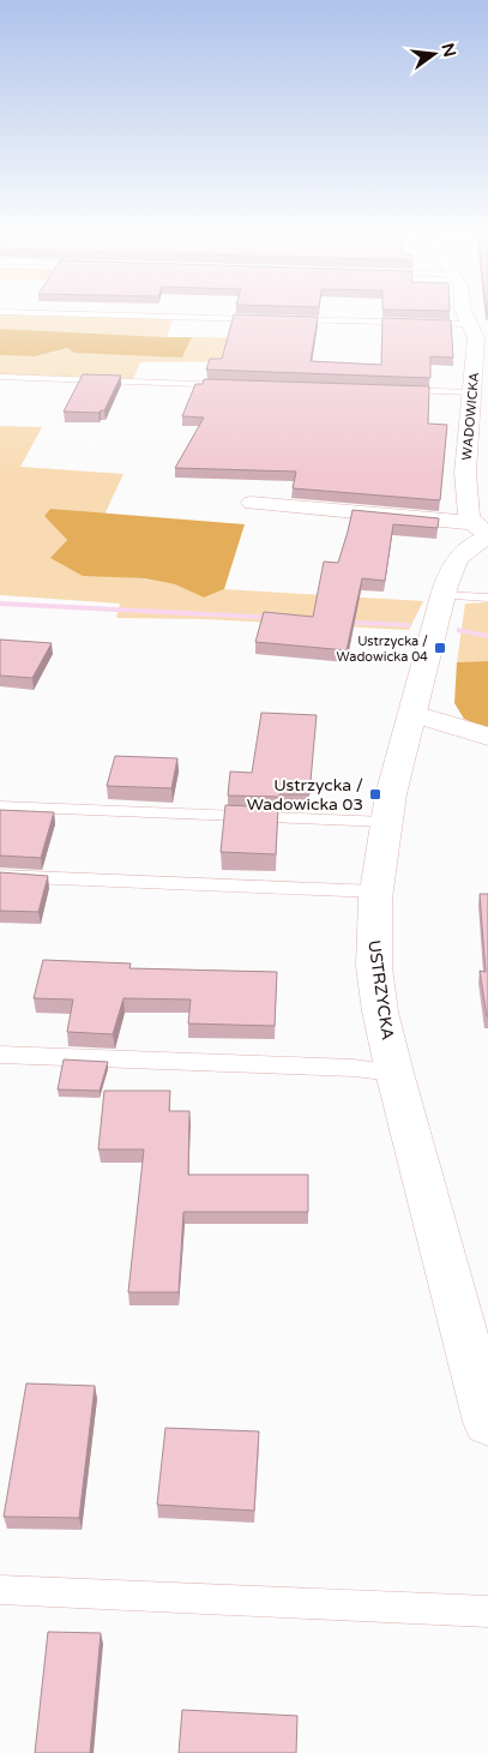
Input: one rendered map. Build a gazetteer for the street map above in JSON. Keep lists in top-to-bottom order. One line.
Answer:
{"streets":{"street":["WADOWICKA","USTRZYCKA"]},"crossings":[["WADOWICKA","USTRZYCKA"]],"places":{"transit":["Ustrzycka / Wadowicka 04","Ustrzycka / Wadowicka 03"]},"north":"right"}
